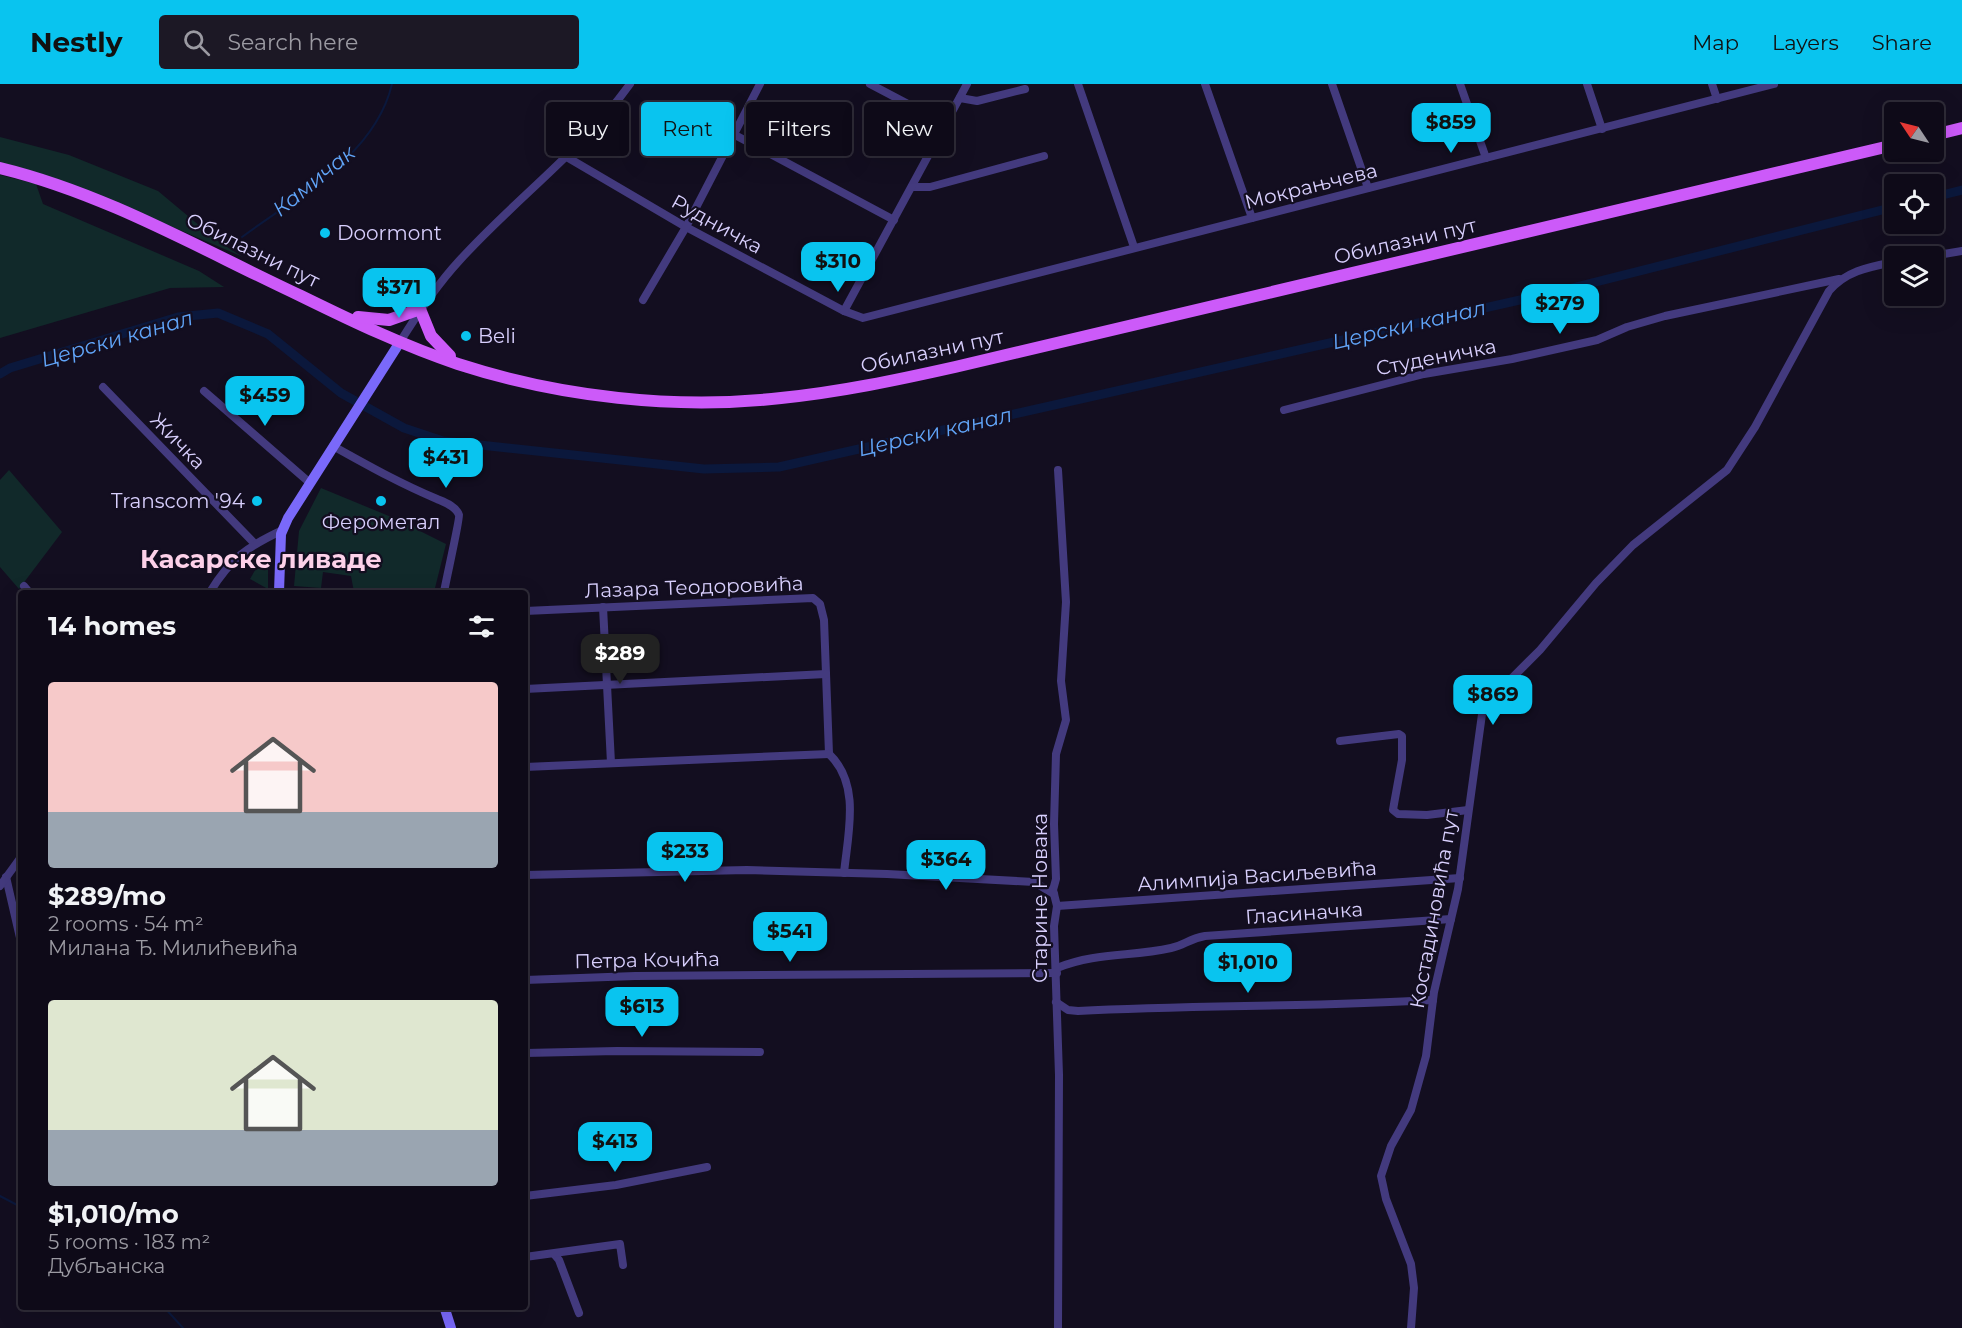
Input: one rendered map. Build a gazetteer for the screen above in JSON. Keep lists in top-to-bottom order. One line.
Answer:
{"streets":{"main road":["Обилазни пут"],"street":["Мокрањчева","Рудничка","Студеничка","Жичка","Лазара Теодоровића","Алимпија Васиљевића","Старине Новака","Костадиновића пут","Гласиначка","Петра Кочића"]},"crossings":[["Мокрањчева","Рудничка"],["Студеничка","Костадиновића пут"],["Алимпија Васиљевића","Старине Новака"],["Алимпија Васиљевића","Костадиновића пут"],["Старине Новака","Гласиначка"],["Старине Новака","Петра Кочића"],["Костадиновића пут","Гласиначка"],["Гласиначка","Петра Кочића"]],"districts":["Касарске ливаде"],"water":["Камичак","Церски канал"],"places":["Doormont","Beli","Transcom '94","Ферометал"],"north":"top left","page":{"header":"Nestly","search":"Search here","nav":["Map","Layers","Share"],"chip":["Buy","Rent","Filters","New"],"price":["$859","$310","$371","$279","$459","$431","$289","$869","$233","$364","$541","$1,010","$613","$413"],"heading":"14 homes","list":[{"name":"$289/mo","note":"2 rooms · 54 m² · Милана Ђ. Милићевића"},{"name":"$1,010/mo","note":"5 rooms · 183 m² · Дубљанска"}]}}
